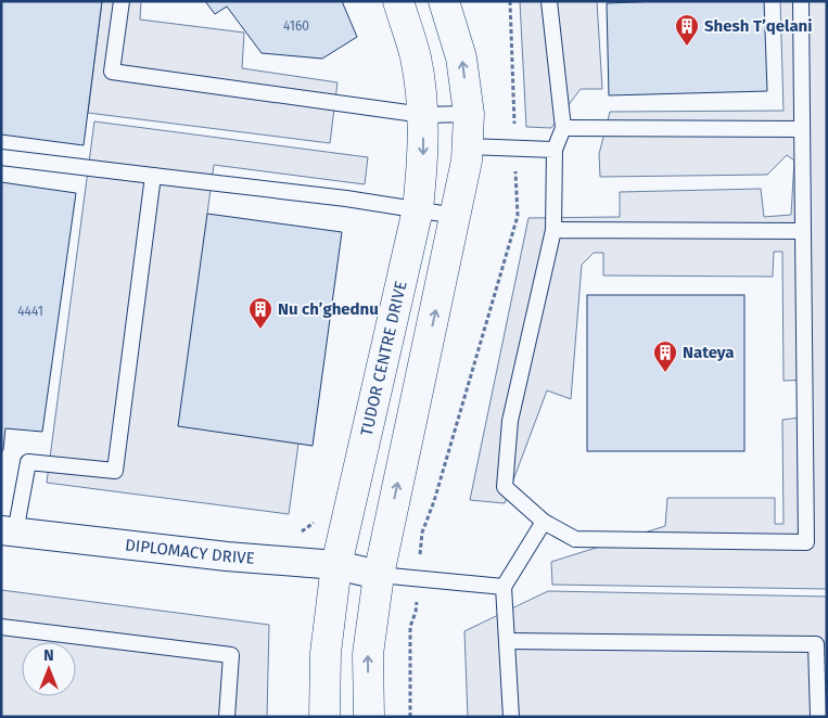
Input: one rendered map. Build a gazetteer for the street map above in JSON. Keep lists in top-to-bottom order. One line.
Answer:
{"streets":{"street":["TUDOR CENTRE DRIVE","DIPLOMACY DRIVE"]},"crossings":[["TUDOR CENTRE DRIVE","DIPLOMACY DRIVE"]],"places":{"building":["Shesh T’qelani","Nu ch’ghednu","Nateya"]},"house_numbers":["4160","4441"],"north":"top"}
